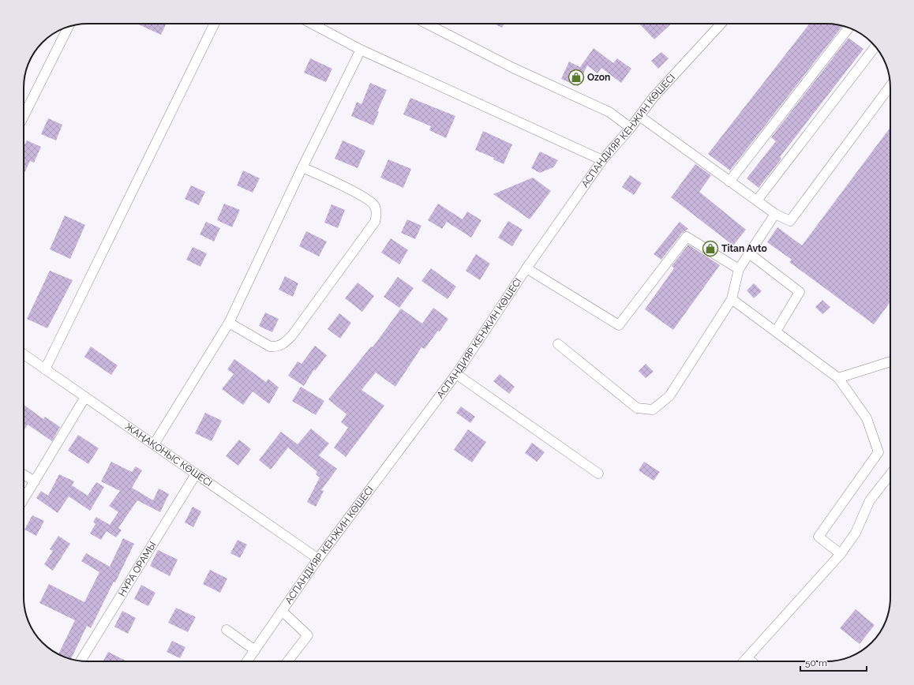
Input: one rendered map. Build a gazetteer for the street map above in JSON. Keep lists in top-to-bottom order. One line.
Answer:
{"streets":{"street":["АСПАНДИЯР КЕНЖИН КӨШЕСІ","ЖАҢАҚОНЫС КӨШЕСІ","НҰРА ОРАМЫ"]},"crossings":[["АСПАНДИЯР КЕНЖИН КӨШЕСІ","ЖАҢАҚОНЫС КӨШЕСІ"],["ЖАҢАҚОНЫС КӨШЕСІ","НҰРА ОРАМЫ"]],"places":{"shop":["Ozon","Titan Avto"]},"scale_bar":"50 m"}
